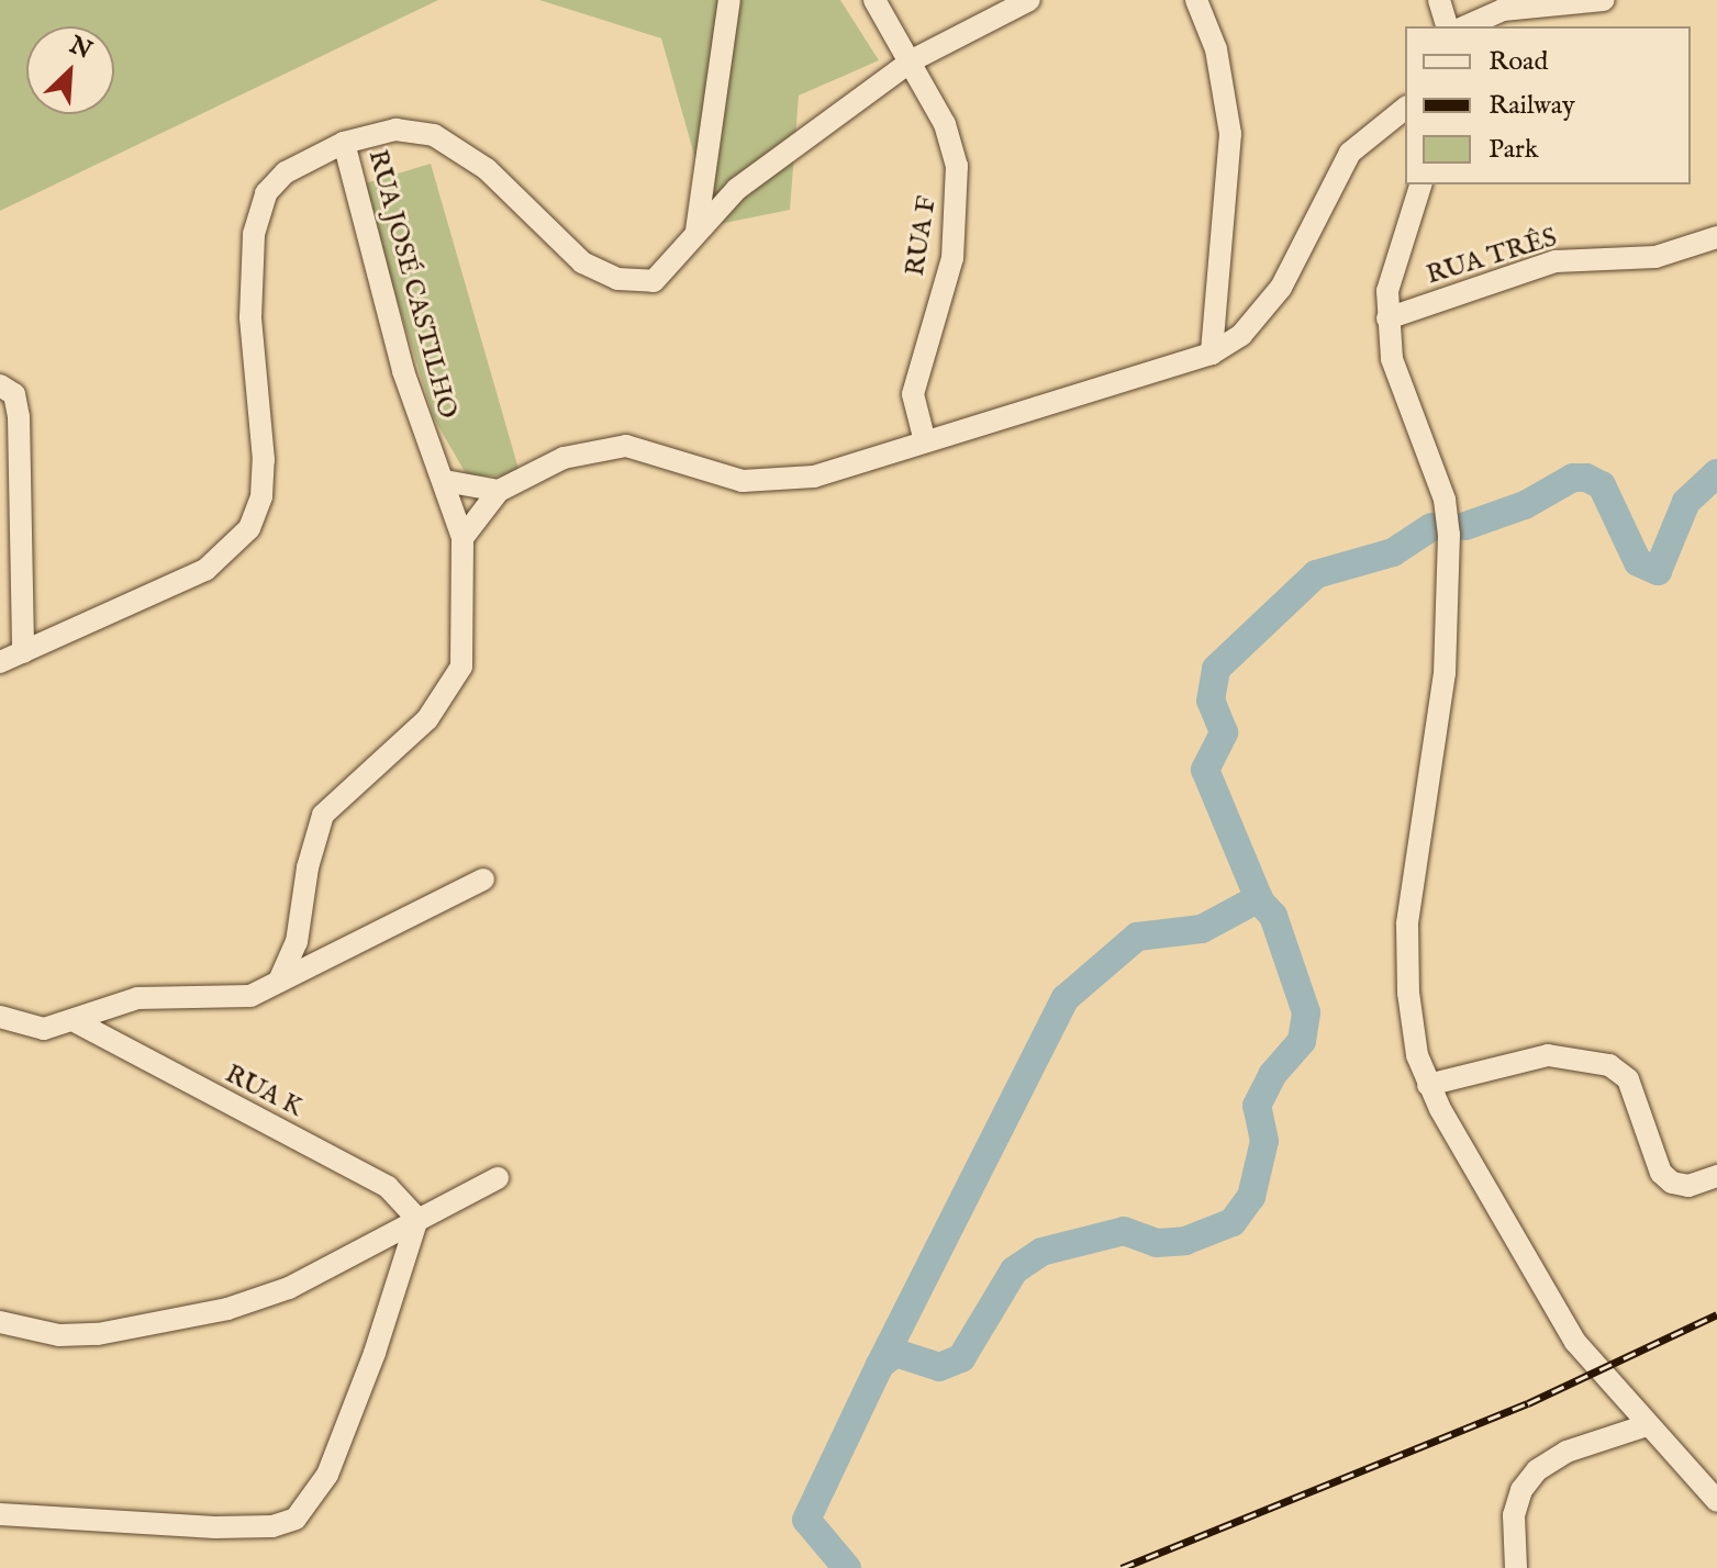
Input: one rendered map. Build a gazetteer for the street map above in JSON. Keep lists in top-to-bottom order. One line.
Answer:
{"streets":{"street":["RUA F","RUA TRÊS","RUA JOSÉ CASTILHO","RUA K"]},"legend":["Road","Railway","Park"],"north":"top right"}
